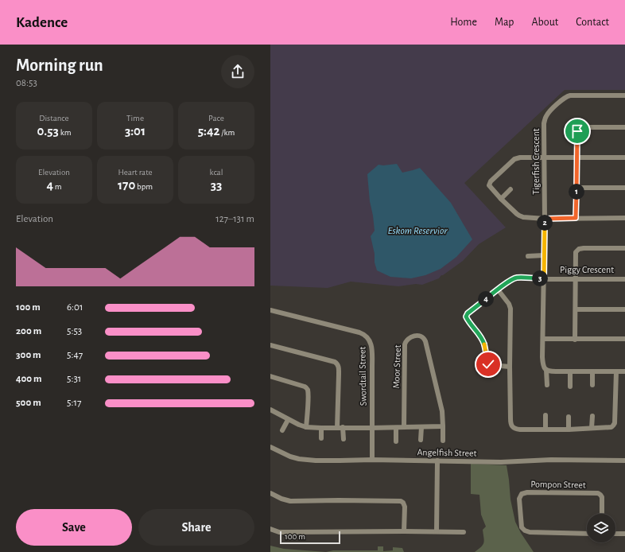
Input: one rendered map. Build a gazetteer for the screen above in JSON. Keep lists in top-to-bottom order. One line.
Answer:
{"streets":{"street":["Tigerfish Crescent","Piggy Crescent","Moor Street","Swordtail Street","Angelfish Street","Pompon Street"]},"crossings":[["Tigerfish Crescent","Piggy Crescent"],["Swordtail Street","Angelfish Street"]],"water":["Eskom Reservior"],"scale_bar":"100 m","page":{"header":"Kadence","nav":["Home","Map","About","Contact"],"heading":["Morning run","08:53"],"stats":[["Distance","0.53 km"],["Time","3:01"],["Pace","5:42 /km"],["Elevation","4 m"],["Heart rate","170 bpm"],["kcal","33"]],"pins":["1","2","3","4"],"chart":["Elevation","127–131 m"],"list":[{"name":"100 m","note":"6:01"},{"name":"200 m","note":"5:53"},{"name":"300 m","note":"5:47"},{"name":"400 m","note":"5:31"},{"name":"500 m","note":"5:17"}],"buttons":["Save","Share"],"scale":"100 m"}}
